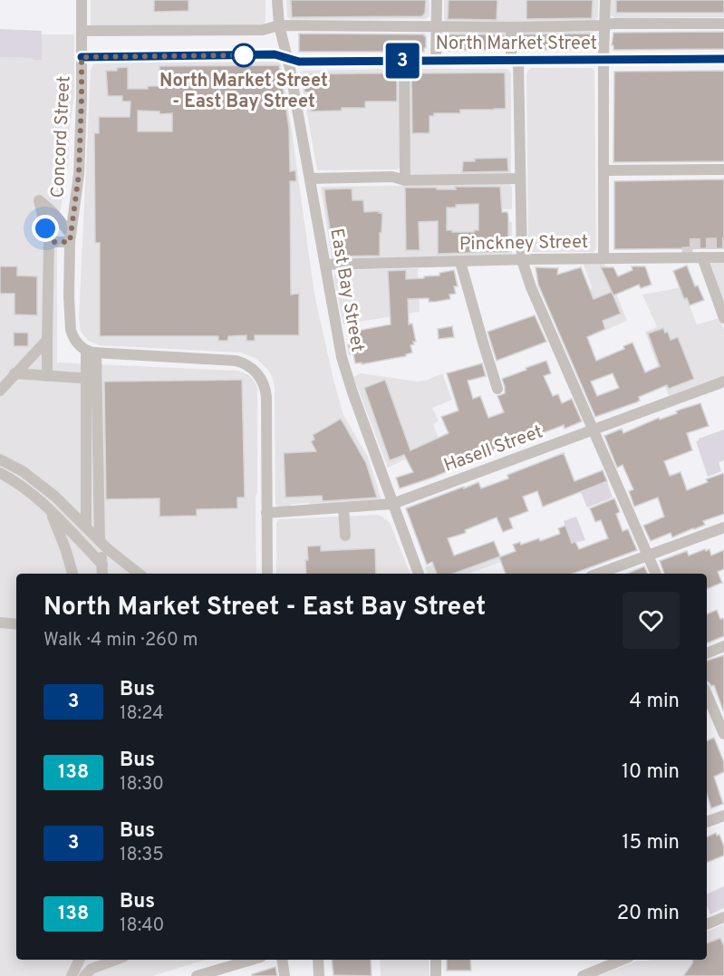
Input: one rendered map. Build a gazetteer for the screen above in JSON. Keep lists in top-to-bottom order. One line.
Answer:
{"streets":{"street":["North Market Street","Concord Street","Pinckney Street","East Bay Street","Hasell Street"]},"crossings":[["North Market Street","Concord Street"],["North Market Street","East Bay Street"],["Pinckney Street","East Bay Street"],["East Bay Street","Hasell Street"]],"places":["North Market Street - East Bay Street"],"lines":["bus line 3"],"page":{"on_map":"3","heading":["North Market Street - East Bay Street","Walk · 4 min · 260 m"],"list":[{"mark":"3","name":"Bus","note":"18:24","value":"4 min"},{"mark":"138","name":"Bus","note":"18:30","value":"10 min"},{"mark":"3","name":"Bus","note":"18:35","value":"15 min"},{"mark":"138","name":"Bus","note":"18:40","value":"20 min"}]}}
